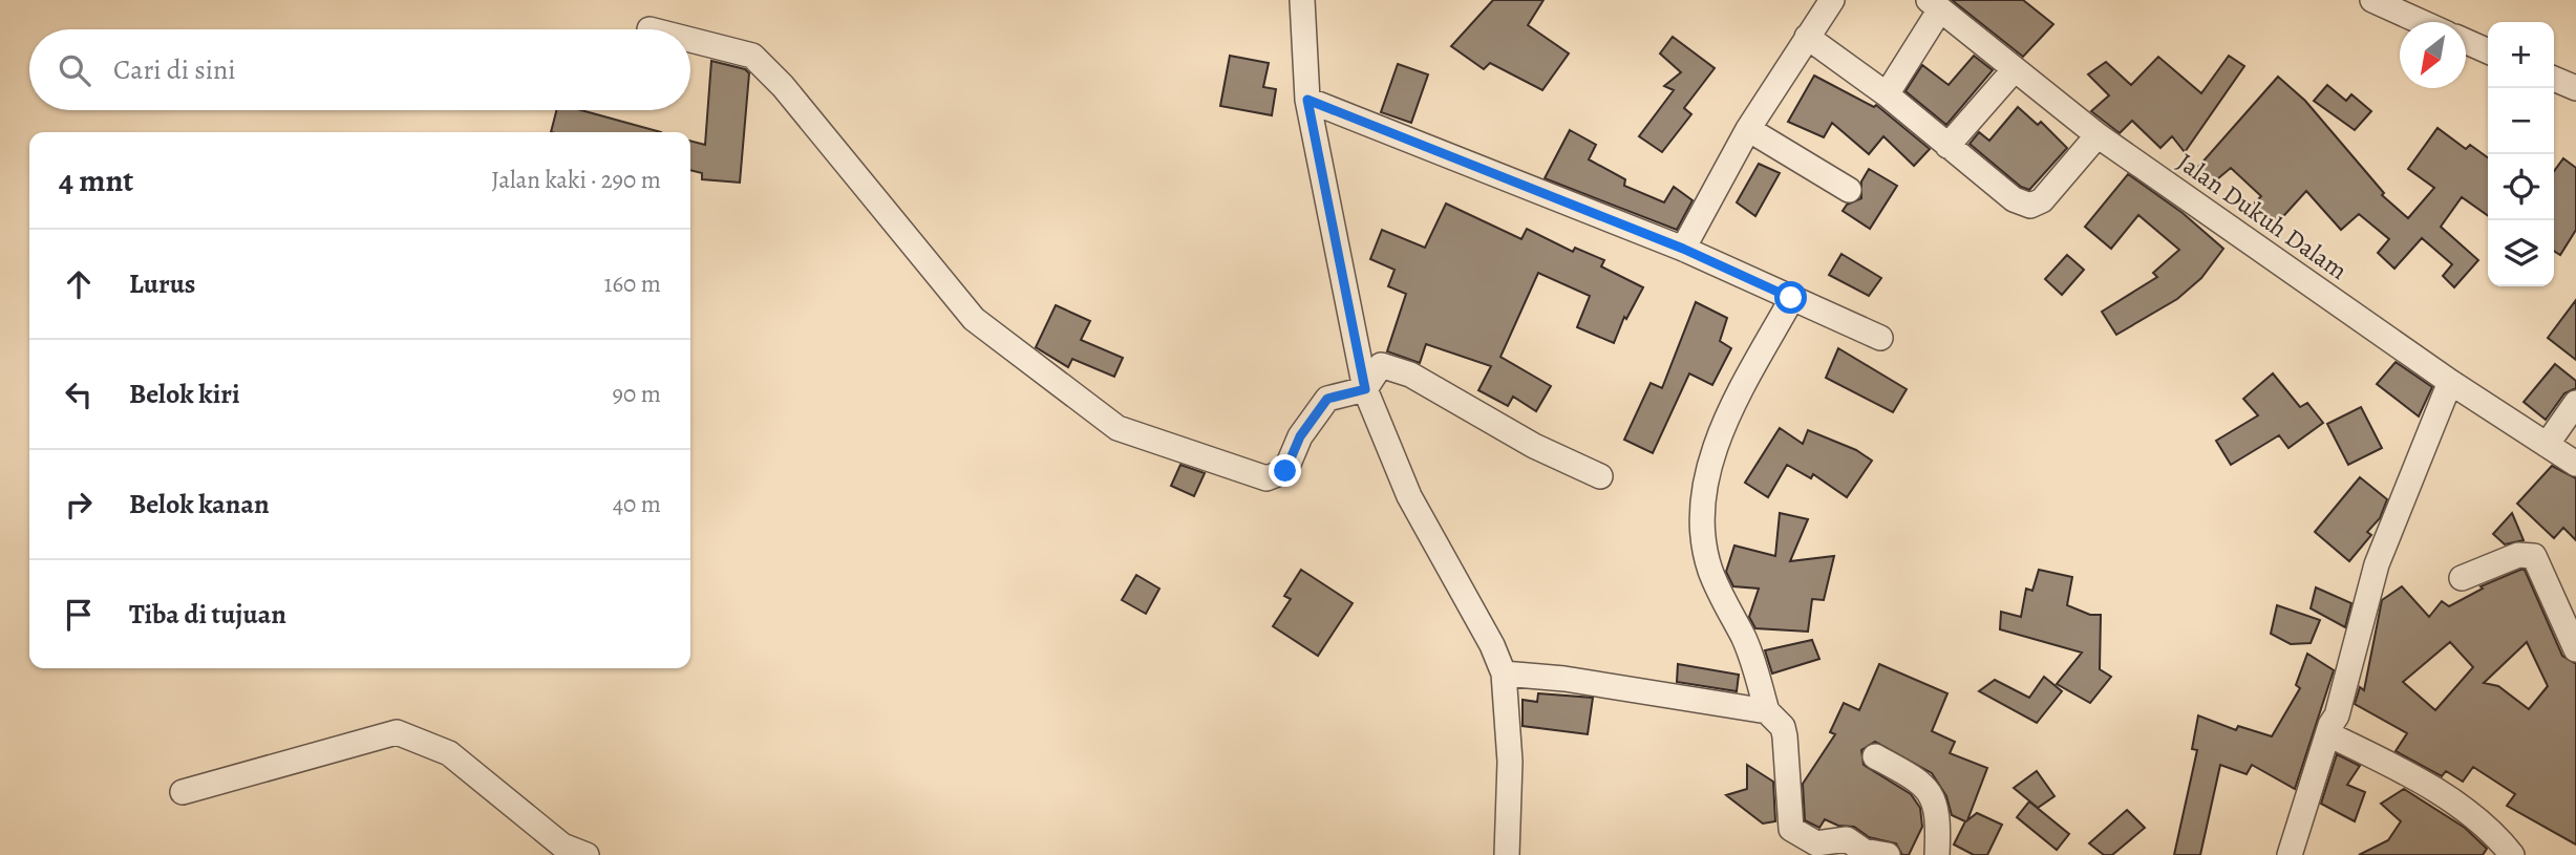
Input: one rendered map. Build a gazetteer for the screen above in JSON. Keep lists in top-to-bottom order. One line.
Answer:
{"streets":{"street":["Jalan Dukuh Dalam"]},"north":"bottom left","page":{"map_buttons":["+","−"],"search":"Cari di sini","heading":["4 mnt","Jalan kaki · 290 m"],"list":[["Lurus","160 m"],["Belok kiri","90 m"],["Belok kanan","40 m"],"Tiba di tujuan"]}}
